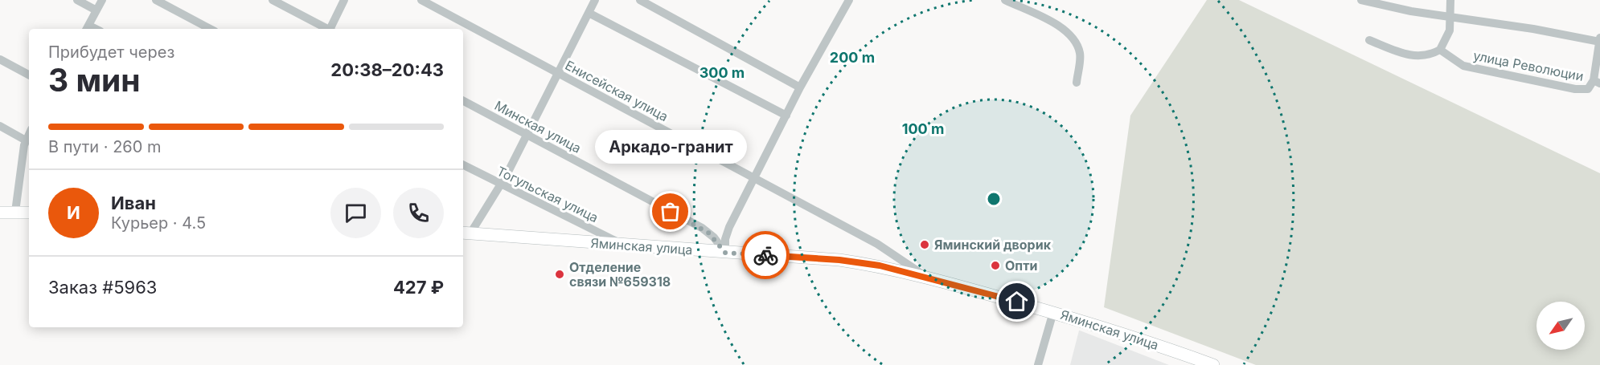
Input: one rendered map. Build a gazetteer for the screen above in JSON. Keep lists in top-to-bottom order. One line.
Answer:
{"streets":{"main road":["Яминская улица"],"street":["улица Революции","Енисейская улица","Минская улица","Тогульская улица"]},"crossings":[["Енисейская улица","Яминская улица"],["Минская улица","Яминская улица"],["Тогульская улица","Яминская улица"]],"places":["Аркадо-гранит","Яминский дворик","Опти","Отделение связи №659318"],"north":"bottom left","page":{"heading":["3 мин","Прибудет через","20:38–20:43"],"panel":["Иван","Курьер · 4.5","Заказ #5963","427 ₽"],"bar":"В пути · 260 m","bubble":"Аркадо-гранит","round":"И"},"rings":["200 m","300 m","100 m"]}
